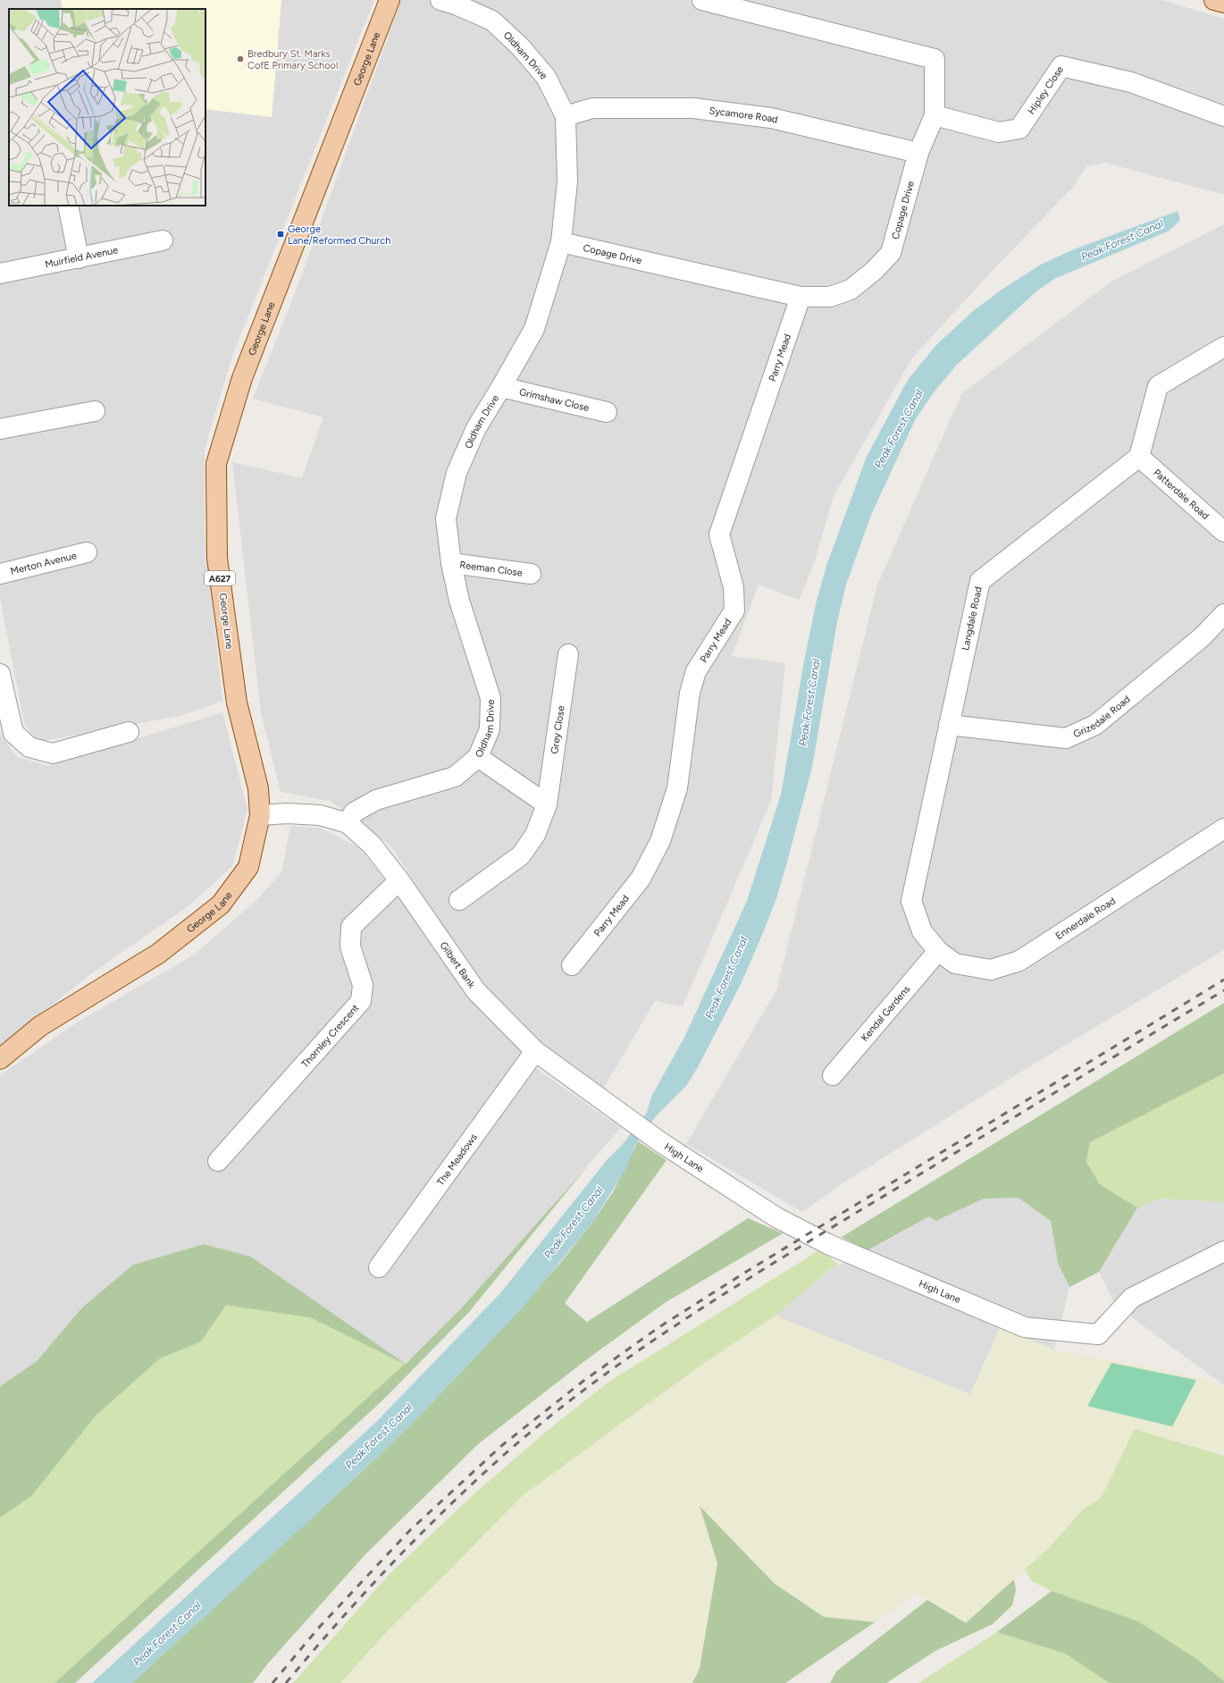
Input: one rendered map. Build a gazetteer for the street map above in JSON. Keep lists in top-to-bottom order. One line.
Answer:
{"streets":{"main road":["George Lane","A627"],"street":["Oldham Drive","Hipley Close","Sycamore Road","Copage Drive","Muirfield Avenue","Parry Mead","Grimshaw Close","Patterdale Road","Merton Avenue","Reeman Close","Langdale Road","Grizedale Road","Grey Close","Ennerdale Road","Gilbert Bank","Kendal Gardens","Thornley Crescent","High Lane","The Meadows"]},"crossings":[["Oldham Drive","Sycamore Road"],["Oldham Drive","Copage Drive"],["Oldham Drive","Grimshaw Close"],["Oldham Drive","Reeman Close"],["Oldham Drive","Gilbert Bank"],["George Lane","Gilbert Bank"],["Hipley Close","Copage Drive"],["Sycamore Road","Copage Drive"],["Copage Drive","Parry Mead"],["Patterdale Road","Langdale Road"],["Langdale Road","Grizedale Road"],["Langdale Road","Ennerdale Road"],["Langdale Road","Kendal Gardens"],["Ennerdale Road","Kendal Gardens"],["Gilbert Bank","Thornley Crescent"],["Gilbert Bank","High Lane"],["Gilbert Bank","The Meadows"]],"water":["Peak Forest Canal"],"places":{"other":["Bredbury St. Marks CofE Primary School"],"transit":["George Lane/Reformed Church"]}}
